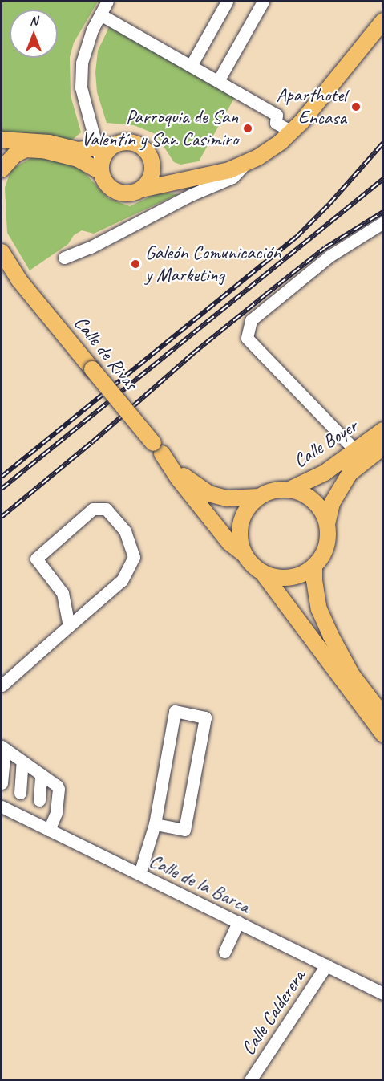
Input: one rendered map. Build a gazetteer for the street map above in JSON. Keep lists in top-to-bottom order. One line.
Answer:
{"streets":{"main road":["Calle de Rivas","Calle Boyer"],"street":["Calle de la Barca","Calle Calderera"]},"crossings":[["Calle de Rivas","Calle Boyer"],["Calle de la Barca","Calle Calderera"]],"places":["Aparthotel Encasa","Parroquia de San Valentín y San Casimiro","Galeón Comunicación y Marketing"],"north":"top"}
